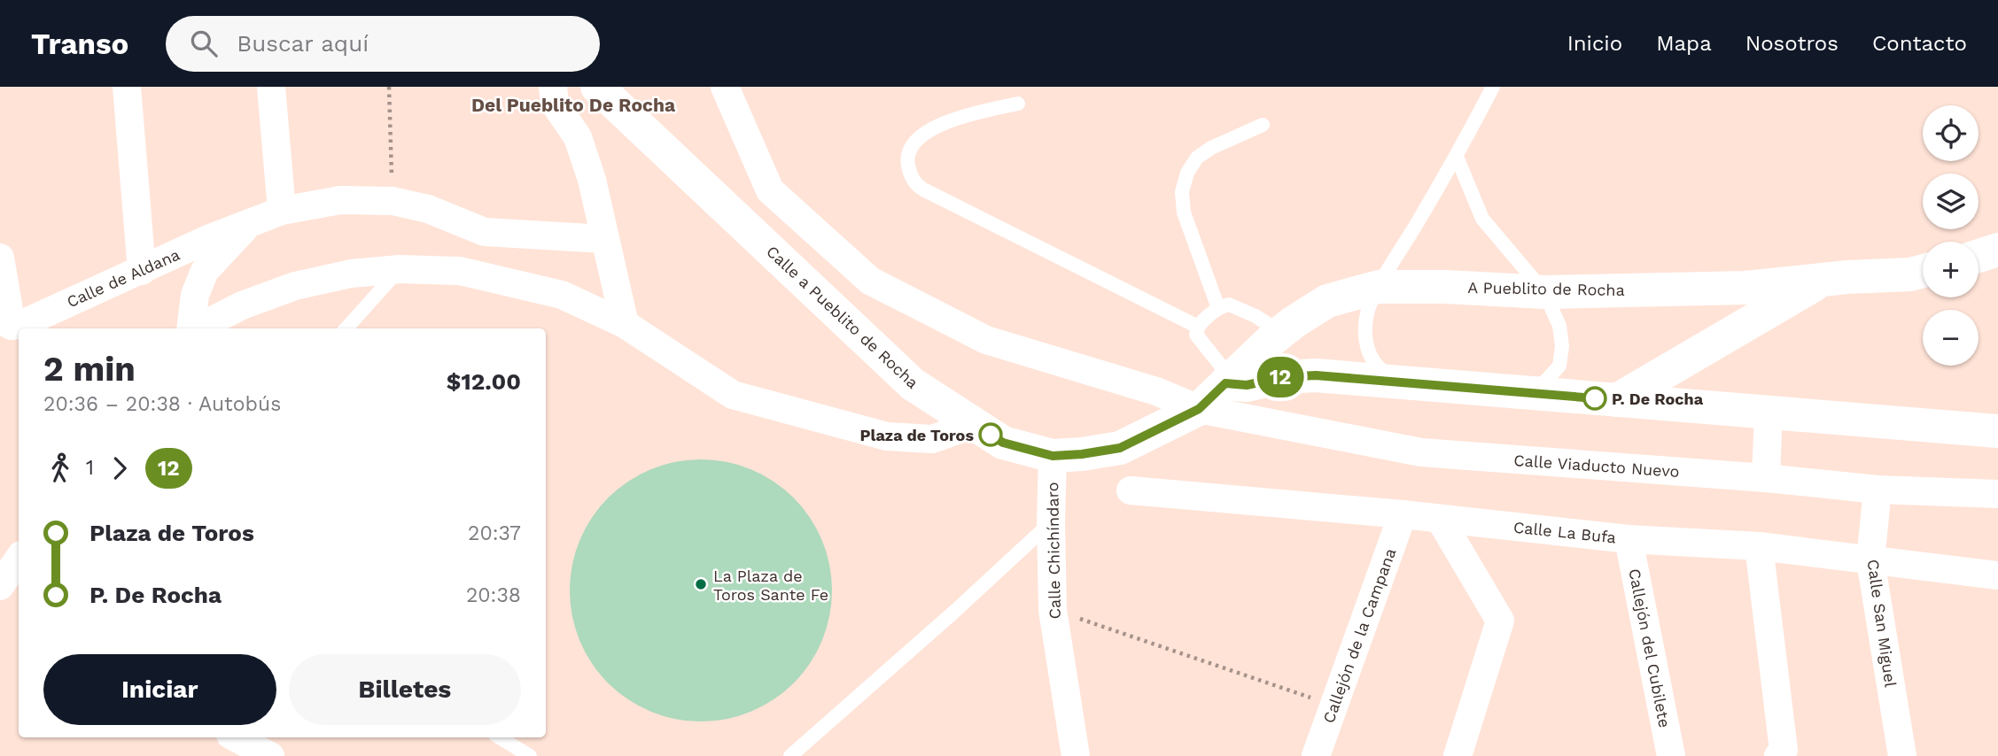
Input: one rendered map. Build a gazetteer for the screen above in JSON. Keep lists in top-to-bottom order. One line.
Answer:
{"streets":{"street":["Calle de Aldana","A Pueblito de Rocha","Calle a Pueblito de Rocha","Calle Viaducto Nuevo","Calle La Bufa","Calle Chichíndaro","Calle San Miguel","Callejón de la Campana","Callejón del Cubilete"]},"crossings":[["Calle de Aldana","Calle a Pueblito de Rocha"],["A Pueblito de Rocha","Calle a Pueblito de Rocha"],["A Pueblito de Rocha","Calle Viaducto Nuevo"],["Calle a Pueblito de Rocha","Calle Viaducto Nuevo"],["Calle a Pueblito de Rocha","Calle Chichíndaro"],["Calle Viaducto Nuevo","Calle San Miguel"],["Calle La Bufa","Calle San Miguel"],["Calle La Bufa","Callejón de la Campana"],["Calle La Bufa","Callejón del Cubilete"]],"districts":["Del Pueblito De Rocha"],"places":["P. De Rocha","Plaza de Toros","La Plaza de Toros Sante Fe"],"lines":["bus line 12"],"page":{"header":"Transo","search":"Buscar aquí","nav":["Inicio","Mapa","Nosotros","Contacto"],"on_map":"12","map_buttons":["+","−"],"heading":["2 min","20:36 – 20:38 · Autobús","$12.00"],"legs":["1","12"],"list":[{"name":"Plaza de Toros","value":"20:37"},{"name":"P. De Rocha","value":"20:38"}],"buttons":["Iniciar","Billetes"]}}
